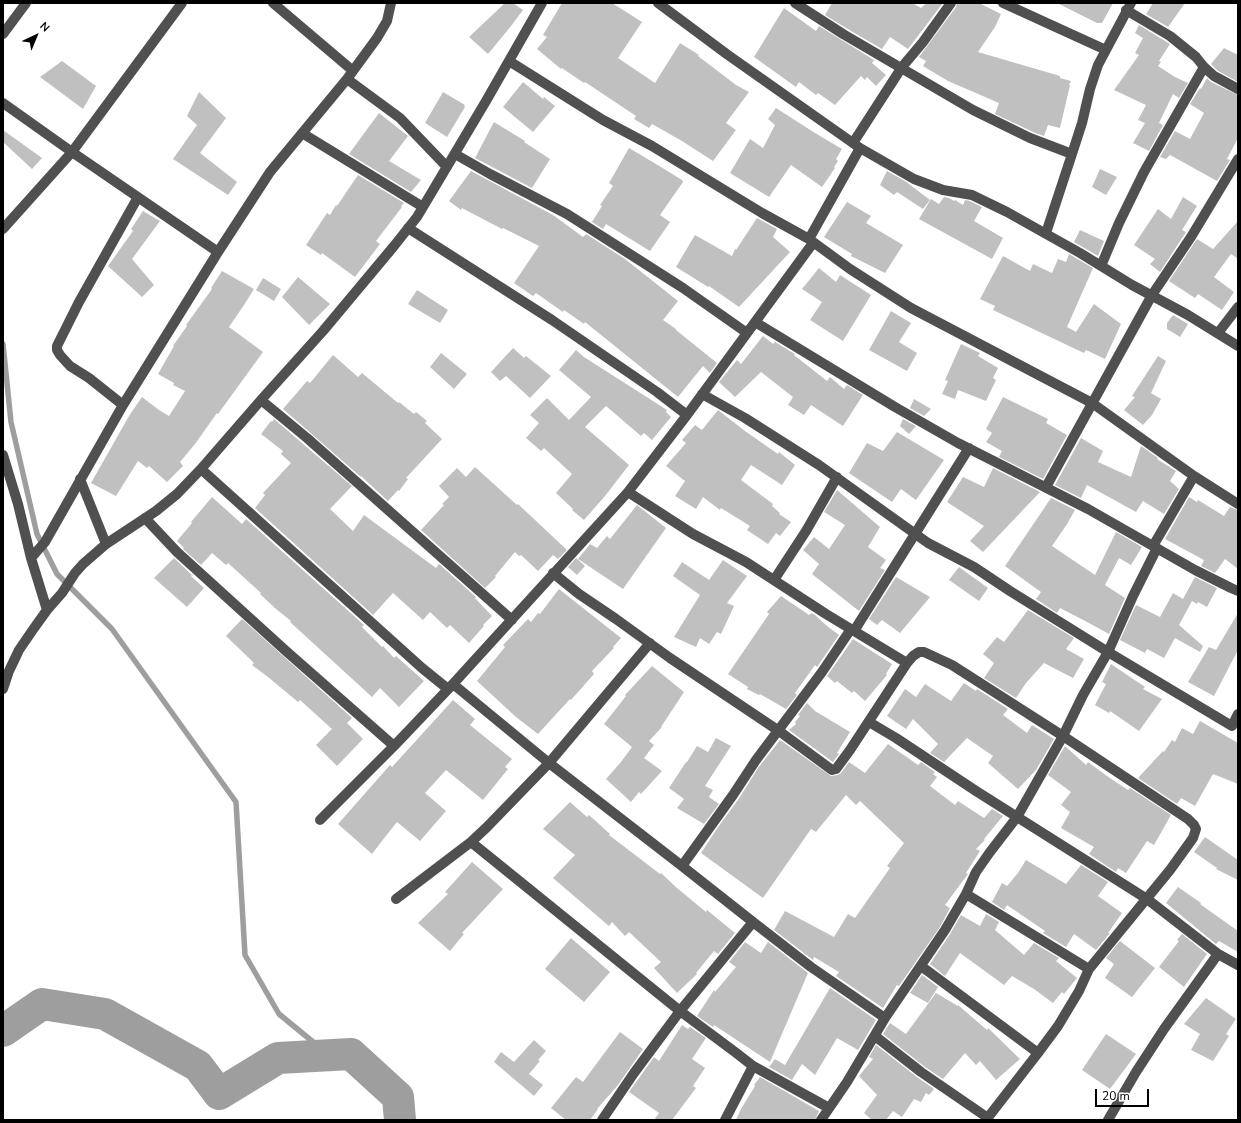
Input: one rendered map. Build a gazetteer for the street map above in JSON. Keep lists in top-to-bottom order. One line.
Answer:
{"scale_bar":"20 m","north":"top right"}
